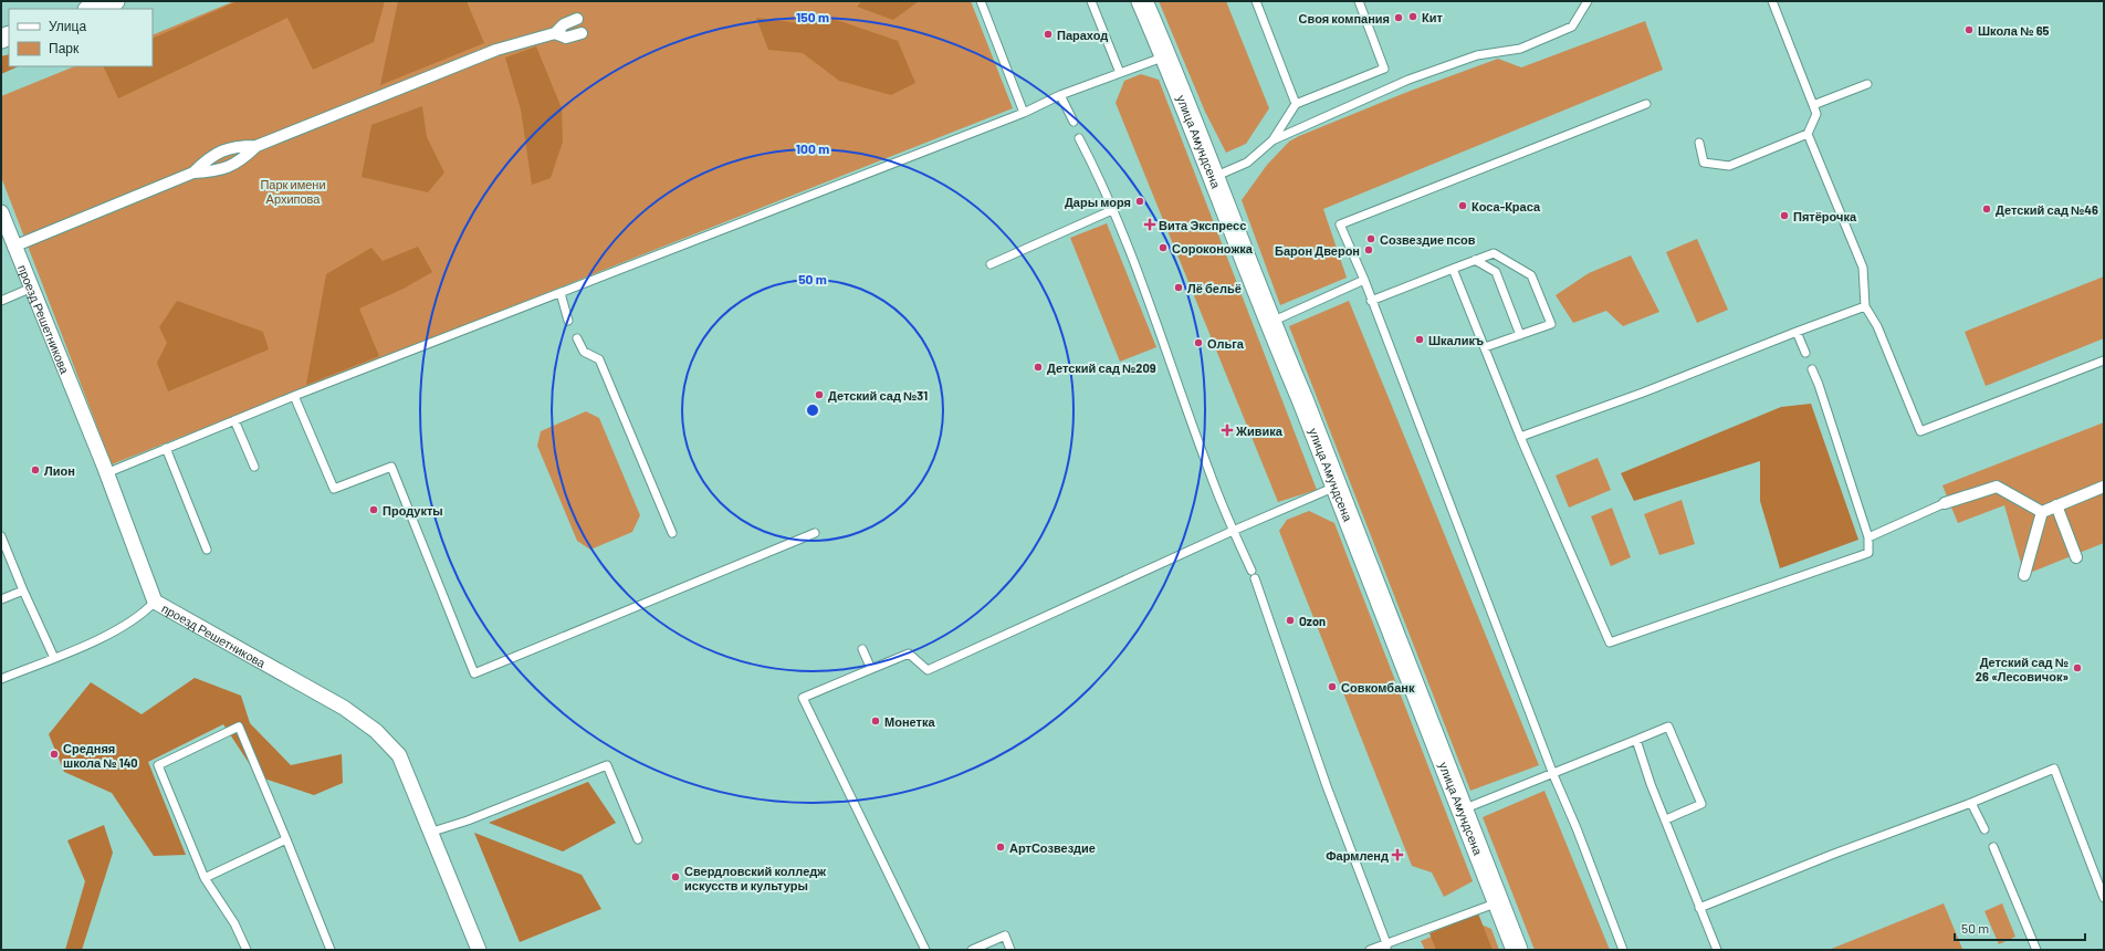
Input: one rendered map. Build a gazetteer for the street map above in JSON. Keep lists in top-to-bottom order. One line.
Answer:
{"streets":{"main road":["улица Амундсена"],"street":["проезд Решетникова"]},"parks":["Парк имени Архипова"],"places":{"other":["Кит","Своя компания","Школа № 65","Параход","Дары моря","Коса-Краса","Детский сад №46","Пятёрочка","Созвездие псов","Сороконожка","Барон Дверон","Лё бельё","Шкаликъ","Ольга","Детский сад №209","Детский сад №31","Лион","Продукты","Ozon","Детский сад № 26 «Лесовичок»","Совкомбанк","Монетка","Средняя школа № 140","АртСозвездие","Свердловский колледж искусств и культуры"],"health":["Вита Экспресс","Живика","Фармленд"]},"legend":["Улица","Парк"],"scale_bar":"50 m","rings":["150 m","100 m","50 m"]}
